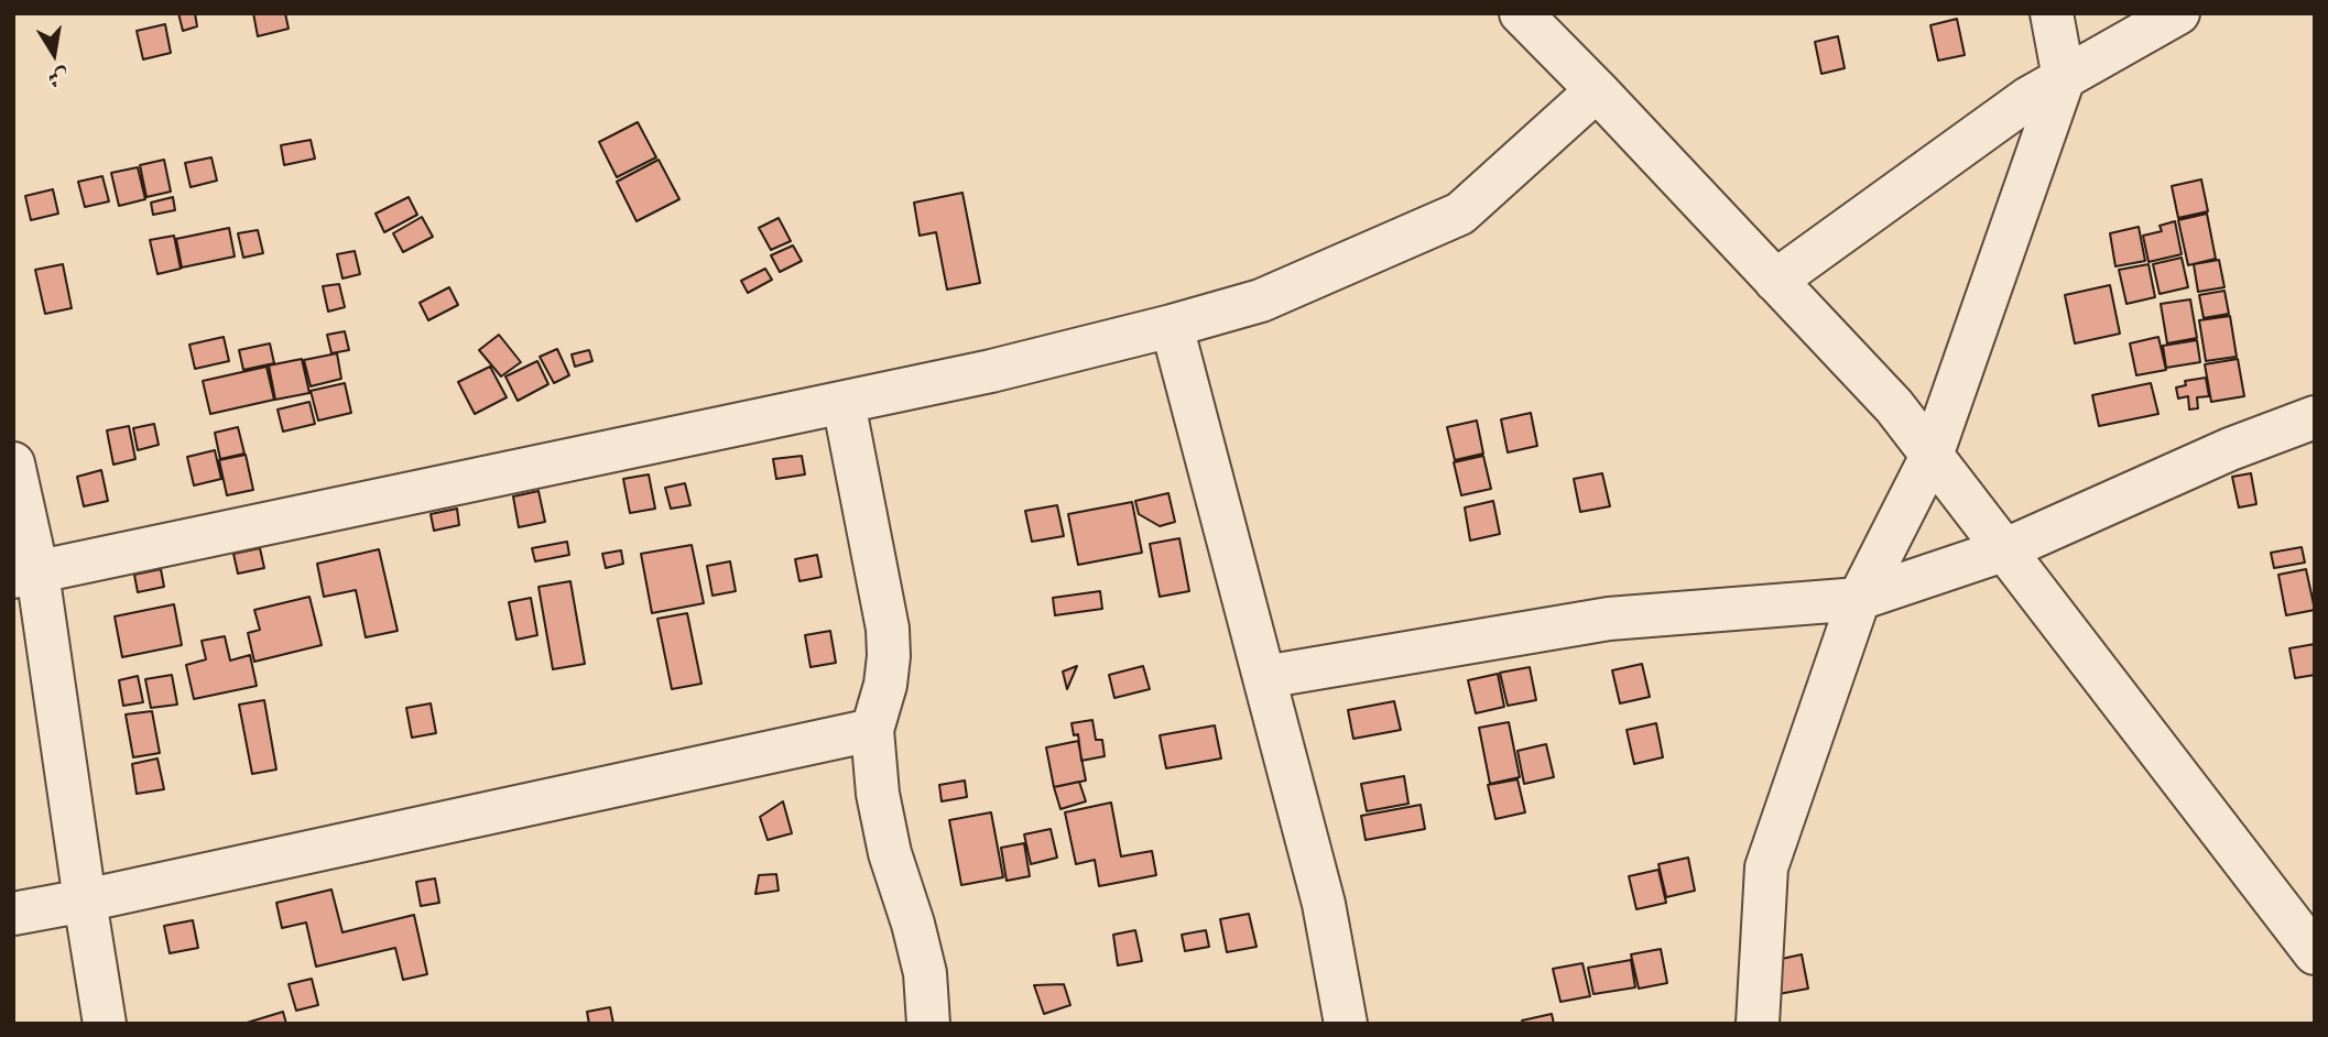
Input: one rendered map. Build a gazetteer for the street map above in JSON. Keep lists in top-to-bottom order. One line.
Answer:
{"north":"bottom"}
